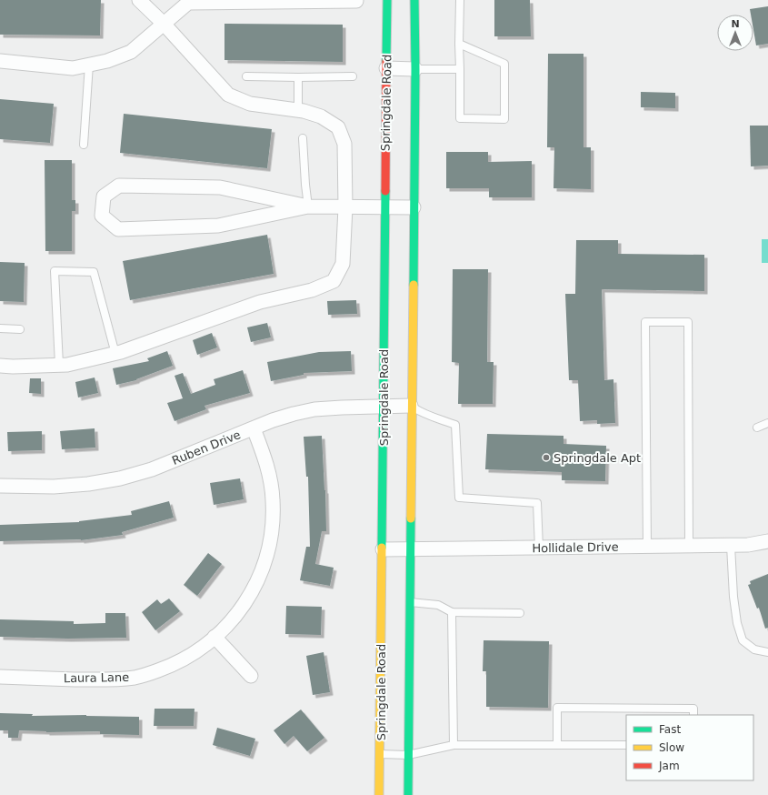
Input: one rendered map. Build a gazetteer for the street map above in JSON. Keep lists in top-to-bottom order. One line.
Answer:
{"streets":{"street":["Springdale Road","Ruben Drive","Hollidale Drive","Laura Lane"]},"crossings":[["Springdale Road","Ruben Drive"],["Springdale Road","Hollidale Drive"],["Ruben Drive","Laura Lane"]],"places":["Springdale Apt"],"legend":["Fast","Slow","Jam"],"north":"top"}
